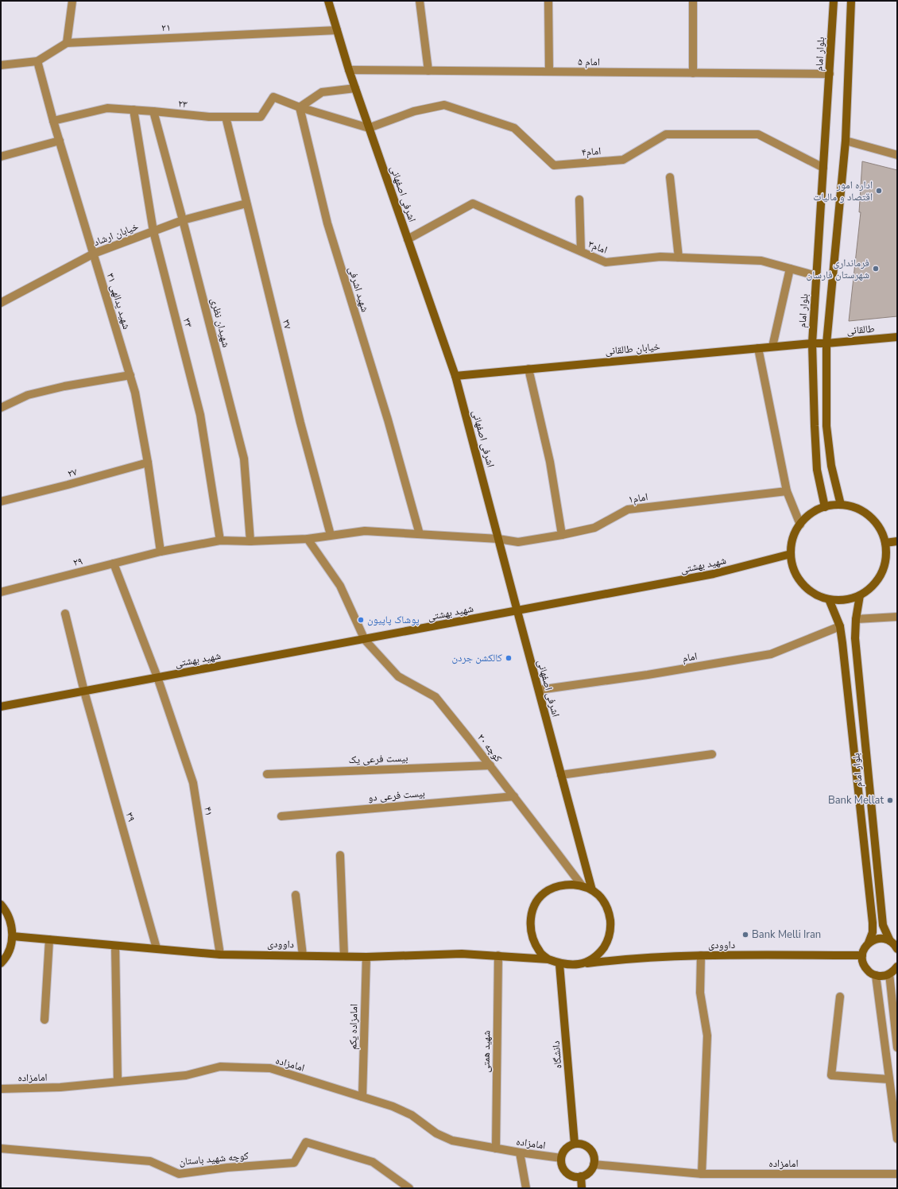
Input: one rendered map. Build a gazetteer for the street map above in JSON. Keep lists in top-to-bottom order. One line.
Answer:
{"streets":{"main road":["بلوار امام","اشرفی اصفهانی","طالقانی","خیابان طالقانی","شهید بهشتی","داوودی","دانشگاه"],"street":["۲۱","امام ۵","۲۳","امام۴","خیابان ارشاد","امام۳","شهید اشرفی","۳۱ شهید یدالهی","۳۳","شهیدان نظری","۳۷","۲۷","امام۱","۲۹","امام","کوچه ۲۰","بیست فرعی یک","بیست فرعی دو","۴۱","۳۹","امامزاده یکم","شهید همتی","امامزاده","کوچه شهید باستان"]},"crossings":[["۲۱","اشرفی اصفهانی"],["۲۱","۳۱ شهید یدالهی"],["بلوار امام","امام ۵"],["بلوار امام","امام۴"],["بلوار امام","امام۳"],["بلوار امام","طالقانی"],["بلوار امام","خیابان طالقانی"],["بلوار امام","شهید بهشتی"],["بلوار امام","امام"],["بلوار امام","داوودی"],["امام ۵","اشرفی اصفهانی"],["۲۳","شهید اشرفی"],["۲۳","۳۱ شهید یدالهی"],["۲۳","۳۳"],["۲۳","شهیدان نظری"],["۲۳","۳۷"],["امام۴","اشرفی اصفهانی"],["اشرفی اصفهانی","امام۳"],["اشرفی اصفهانی","خیابان طالقانی"],["اشرفی اصفهانی","امام۱"],["اشرفی اصفهانی","شهید بهشتی"],["اشرفی اصفهانی","امام"],["اشرفی اصفهانی","کوچه ۲۰"],["اشرفی اصفهانی","داوودی"],["اشرفی اصفهانی","دانشگاه"],["خیابان ارشاد","۳۱ شهید یدالهی"],["خیابان ارشاد","۳۳"],["خیابان ارشاد","شهیدان نظری"],["خیابان ارشاد","۳۷"],["شهید اشرفی","امام۱"],["۳۱ شهید یدالهی","۲۷"],["۳۱ شهید یدالهی","۲۹"],["۳۳","۲۹"],["شهیدان نظری","۲۹"],["۳۷","امام۱"],["۳۷","۲۹"],["طالقانی","خیابان طالقانی"],["امام۱","۲۹"],["۲۹","کوچه ۲۰"],["۲۹","۴۱"],["شهید بهشتی","کوچه ۲۰"],["شهید بهشتی","۴۱"],["شهید بهشتی","۳۹"],["کوچه ۲۰","بیست فرعی یک"],["کوچه ۲۰","بیست فرعی دو"],["کوچه ۲۰","داوودی"],["کوچه ۲۰","دانشگاه"],["۴۱","داوودی"],["۳۹","داوودی"],["داوودی","امامزاده یکم"],["داوودی","شهید همتی"],["داوودی","دانشگاه"],["امامزاده یکم","امامزاده"],["شهید همتی","امامزاده"],["دانشگاه","امامزاده"]],"places":["اداره امور اقتصاد و مالیات","فرمانداری شهرستان فارسان","پوشاک پاپیون","کالکشن جردن","Bank Mellat","Bank Melli Iran"]}
